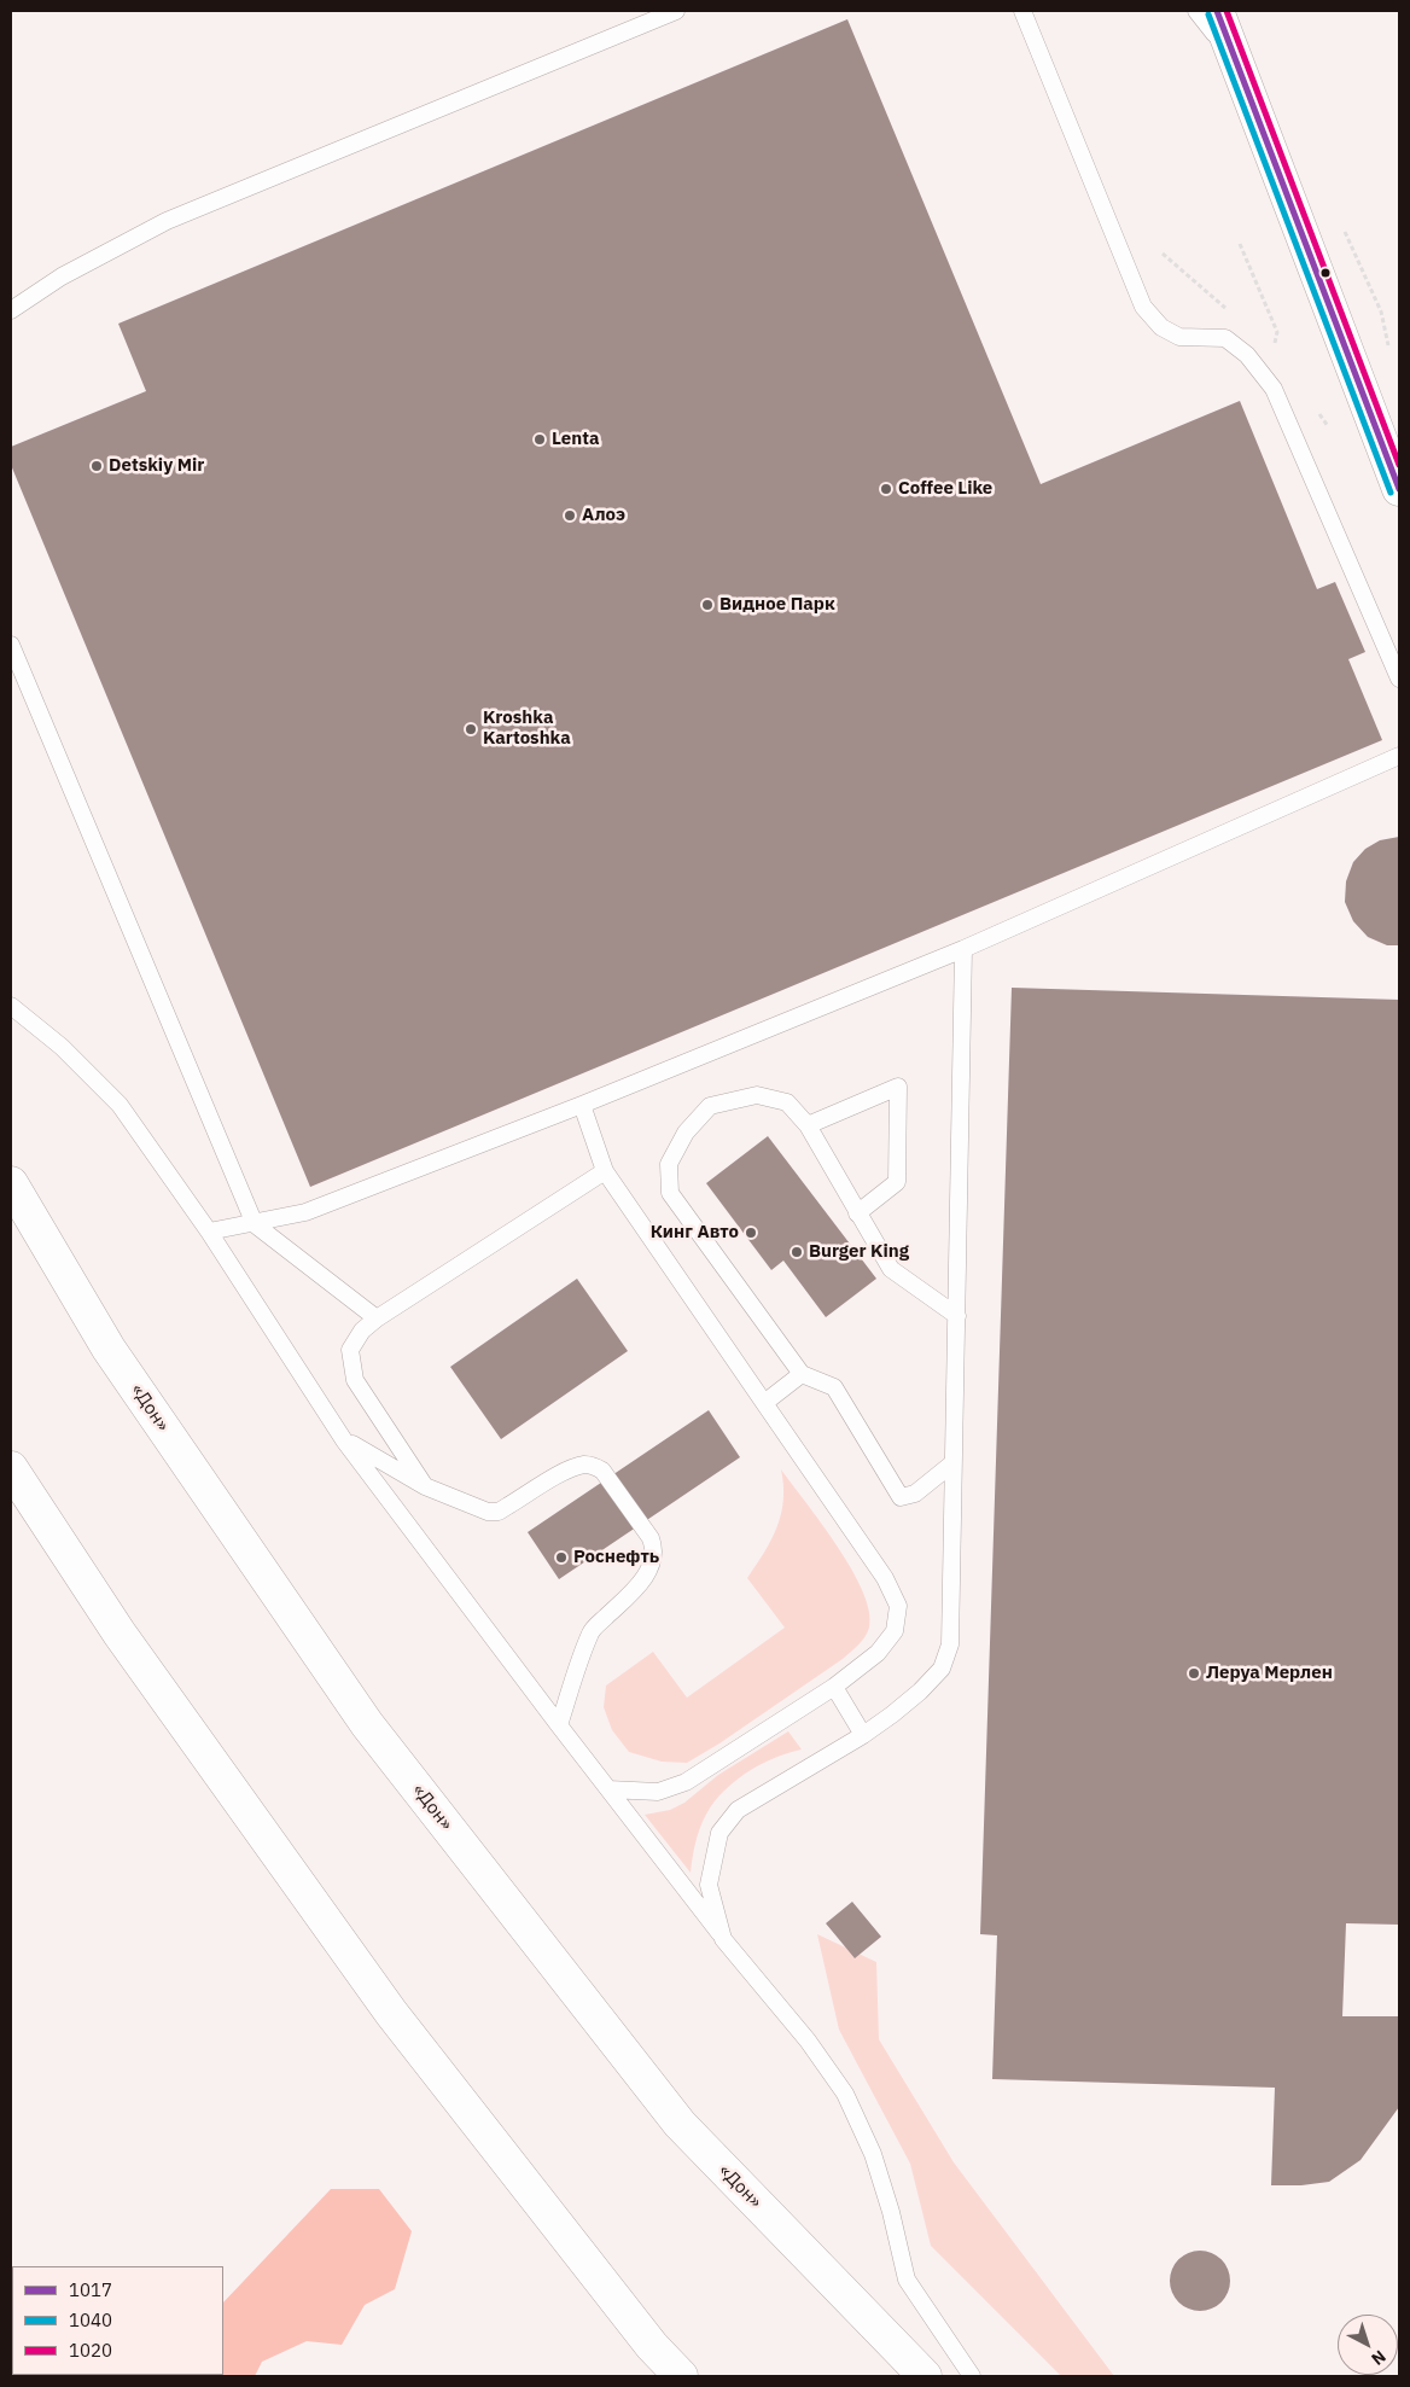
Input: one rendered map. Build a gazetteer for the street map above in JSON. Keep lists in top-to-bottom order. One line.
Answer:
{"streets":{"main road":["«Дон»"]},"places":["Lenta","Detskiy Mir","Coffee Like","Алоэ","Видное Парк","Kroshka Kartoshka","Кинг Авто","Burger King","Роснефть","Леруа Мерлен"],"lines":["transit line 1017","transit line 1020","transit line 1040"],"legend":["1017","1040","1020"],"north":"bottom right"}
